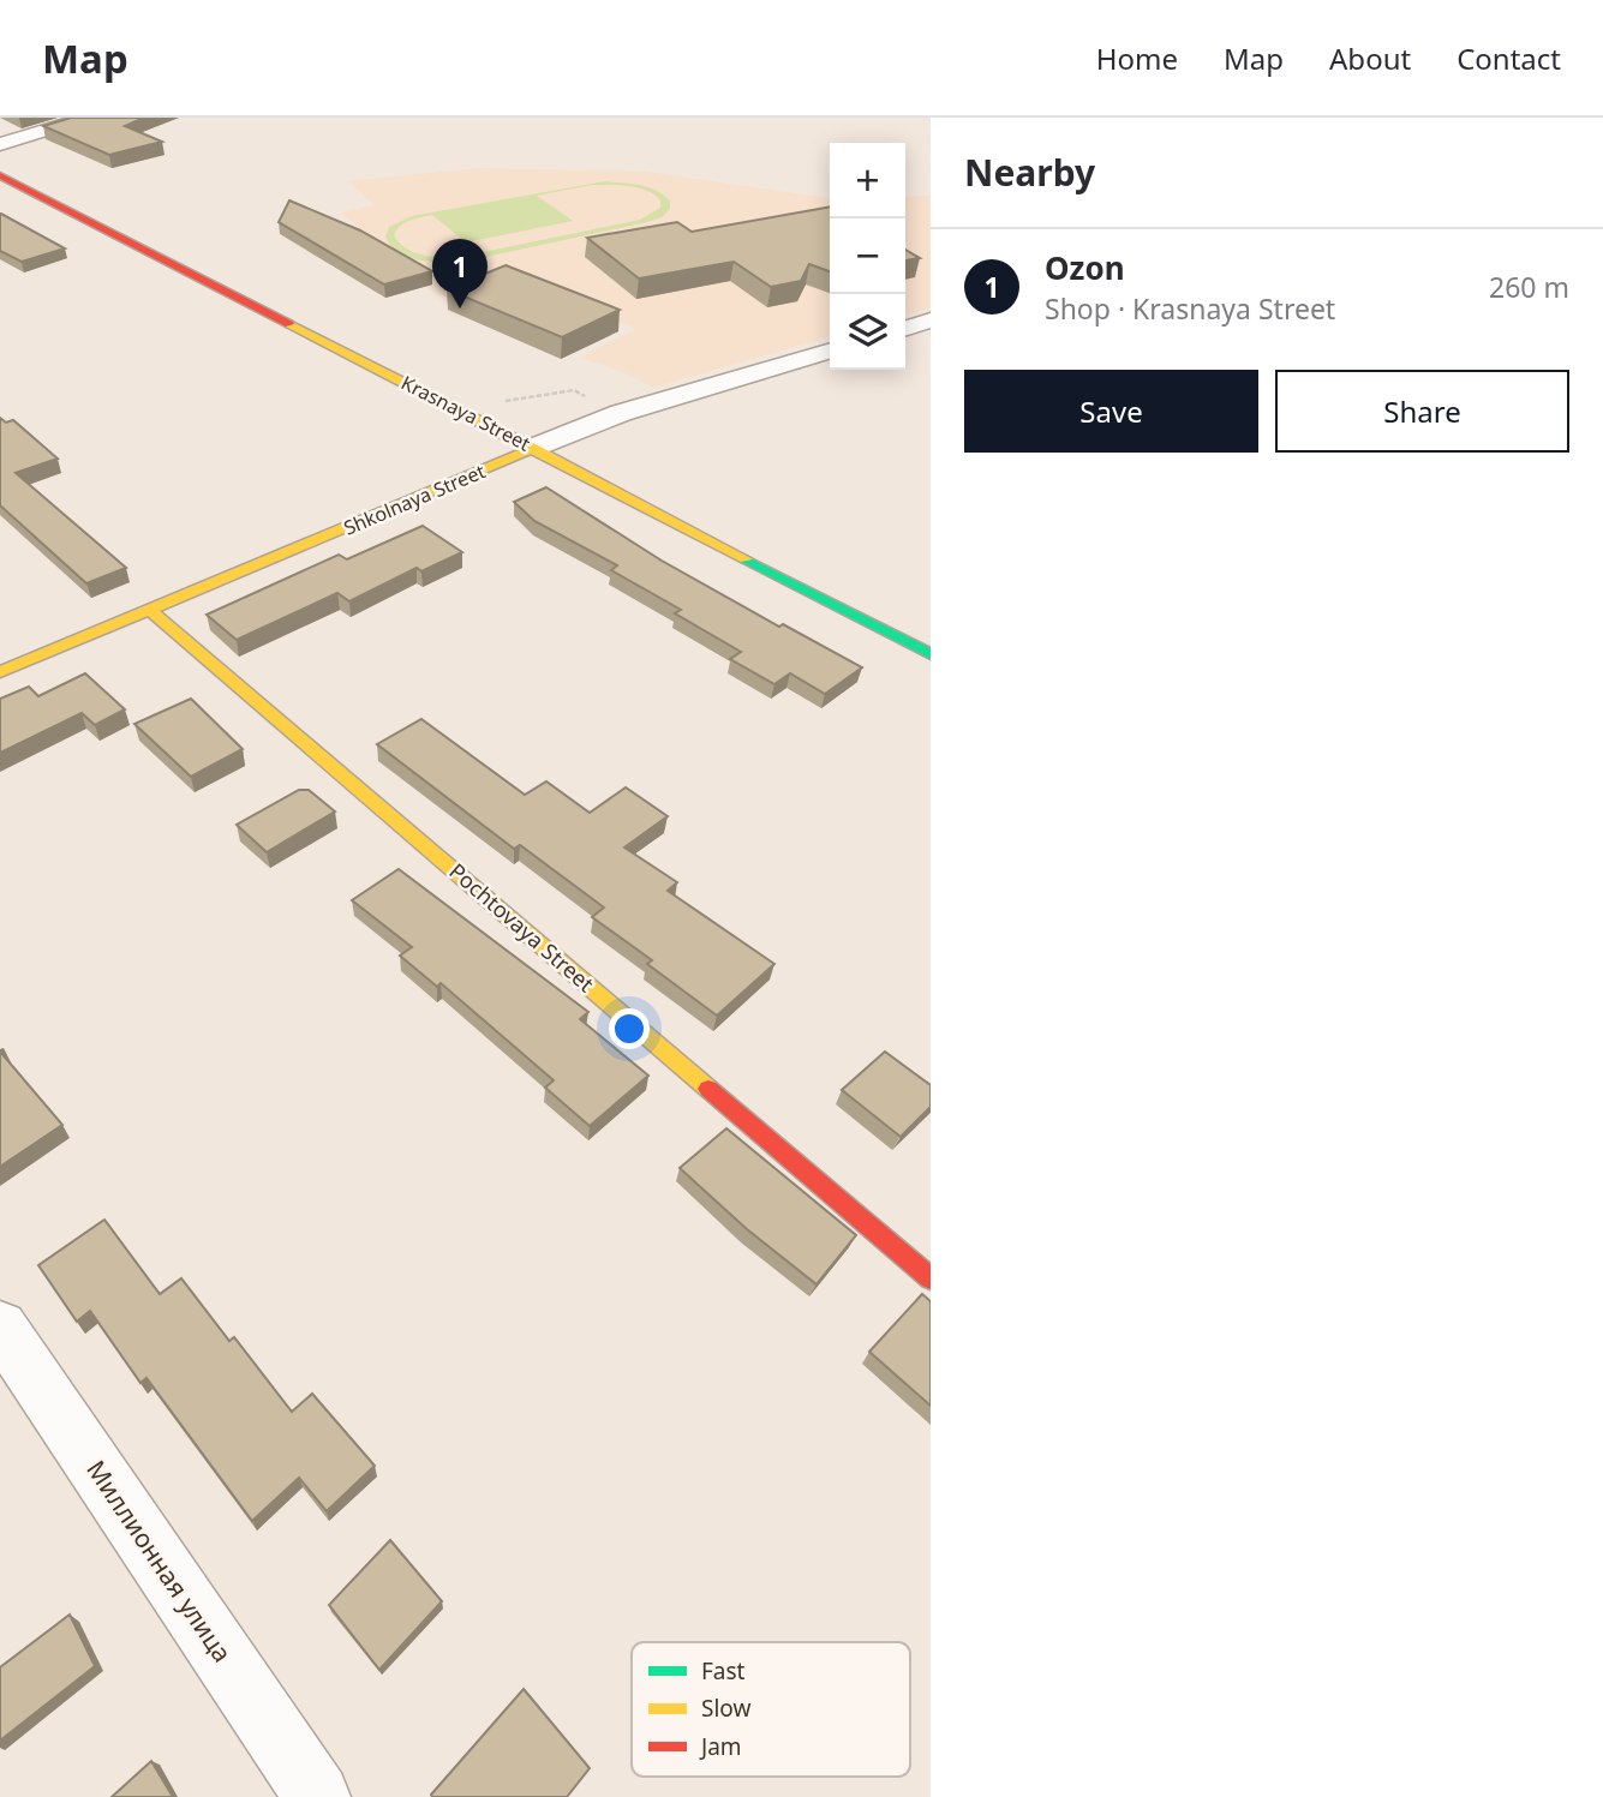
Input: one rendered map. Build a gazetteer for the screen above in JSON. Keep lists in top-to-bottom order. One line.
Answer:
{"streets":{"main road":["Krasnaya Street","Shkolnaya Street","Pochtovaya Street"],"street":["Миллионная улица"]},"crossings":[["Krasnaya Street","Shkolnaya Street"],["Shkolnaya Street","Pochtovaya Street"]],"legend":["Fast","Slow","Jam"],"page":{"header":"Map","nav":["Home","Map","About","Contact"],"heading":"Nearby","map_buttons":["+","−"],"list":[{"mark":"1","name":"Ozon","note":"Shop · Krasnaya Street","value":"260 m"}],"pins":"1","buttons":["Save","Share"]}}
